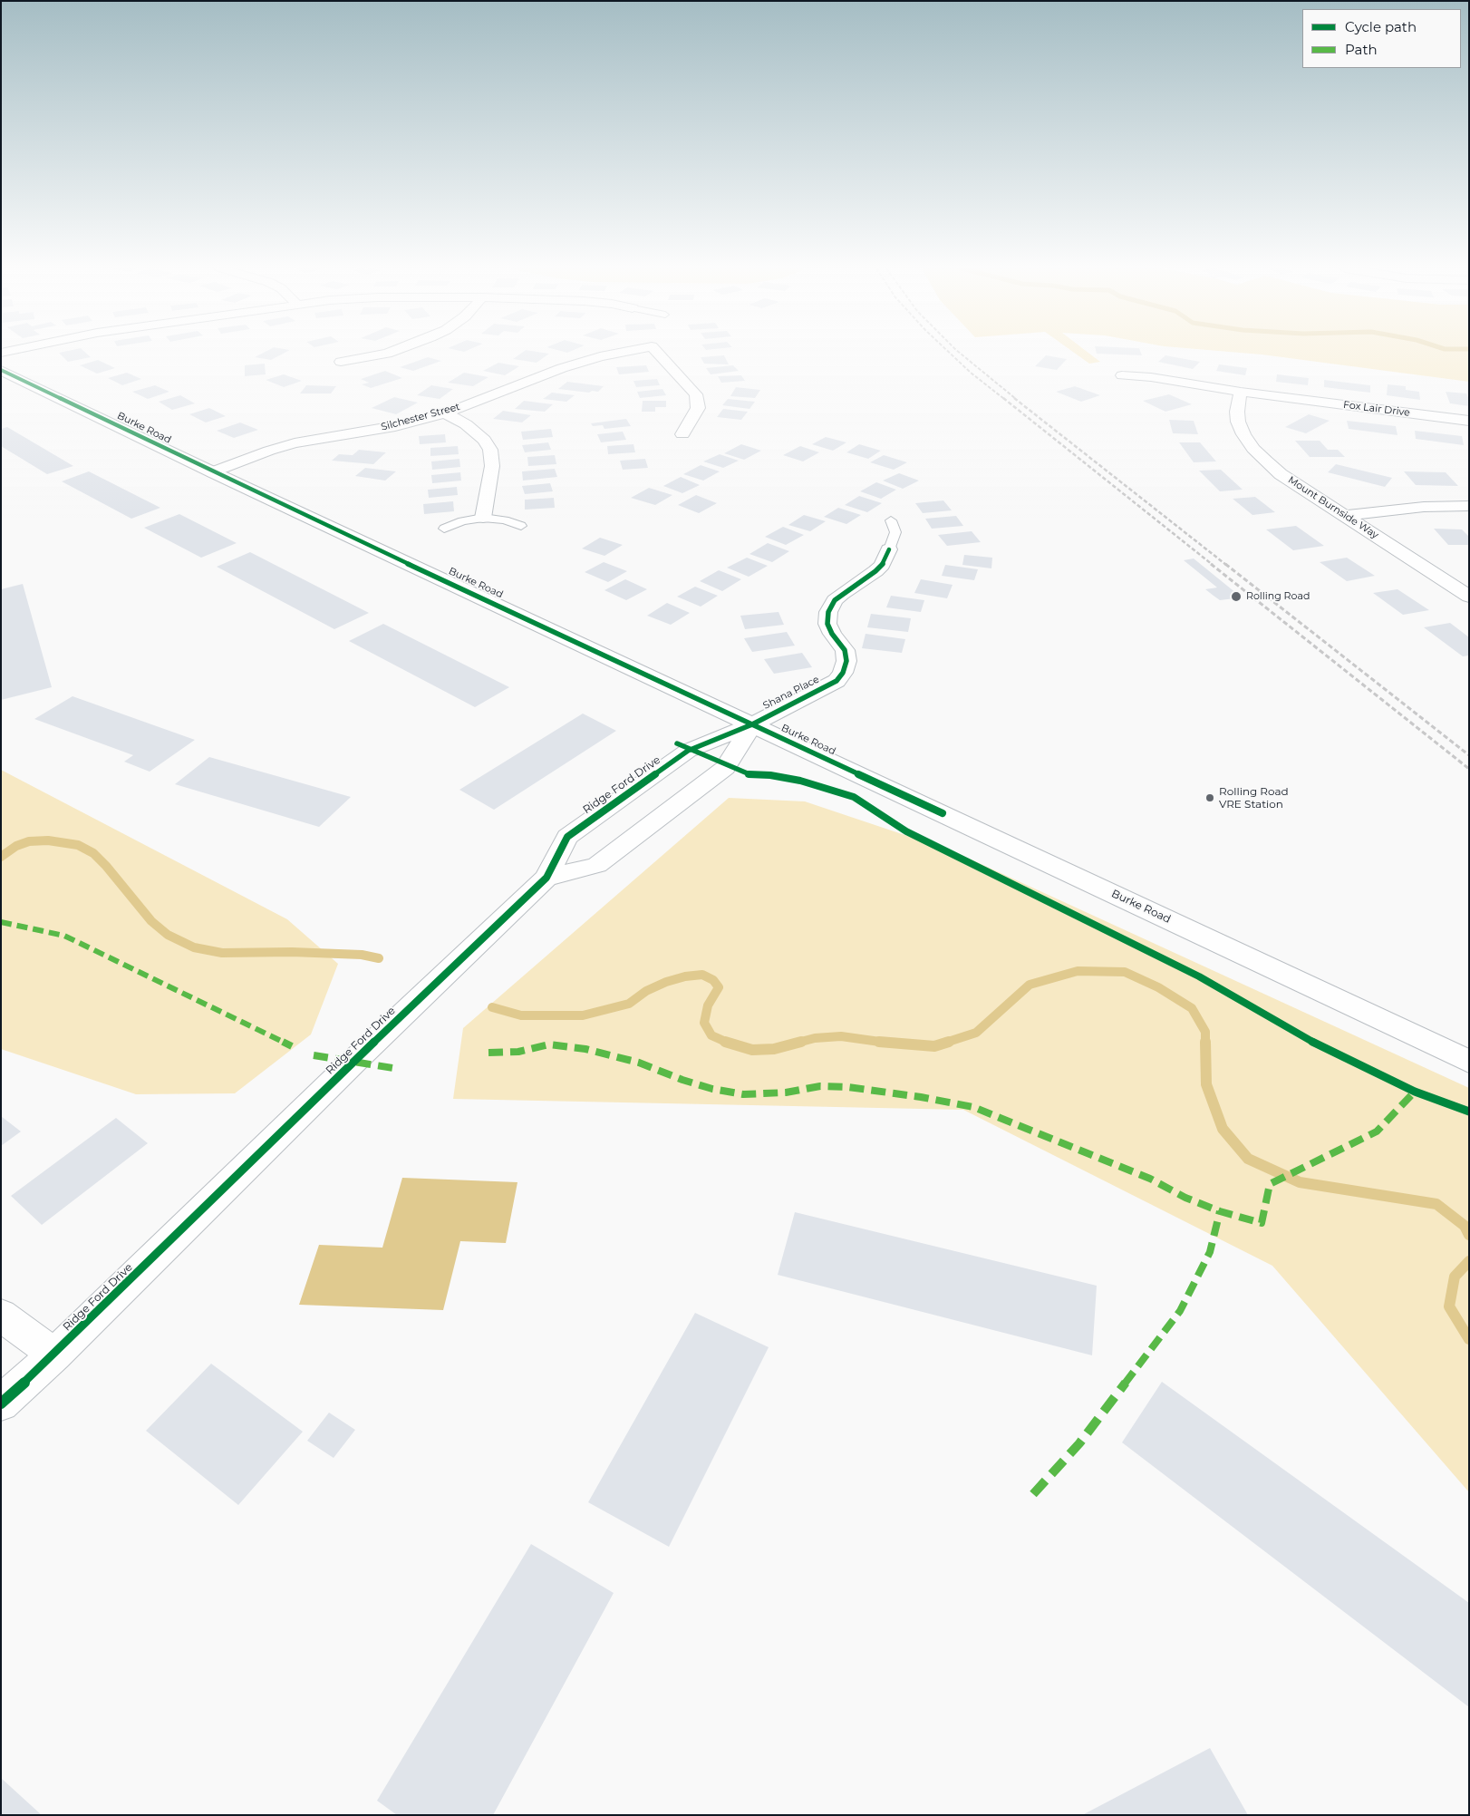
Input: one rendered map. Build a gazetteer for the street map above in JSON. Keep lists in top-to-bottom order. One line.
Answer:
{"streets":{"street":["Fox Lair Drive","Silchester Street","Burke Road","Mount Burnside Way","Shana Place","Ridge Ford Drive"]},"crossings":[["Fox Lair Drive","Mount Burnside Way"],["Silchester Street","Burke Road"],["Burke Road","Shana Place"],["Burke Road","Ridge Ford Drive"],["Shana Place","Ridge Ford Drive"]],"places":["Rolling Road","Rolling Road VRE Station"],"legend":["Cycle path","Path"]}
